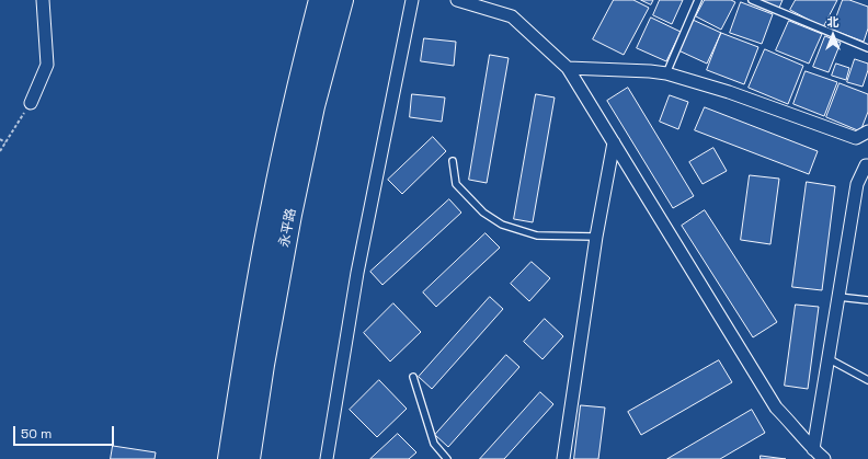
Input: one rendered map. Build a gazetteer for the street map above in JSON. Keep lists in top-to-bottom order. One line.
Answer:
{"streets":{"highway":["永平路"]},"scale_bar":"50 m","north":"top"}
